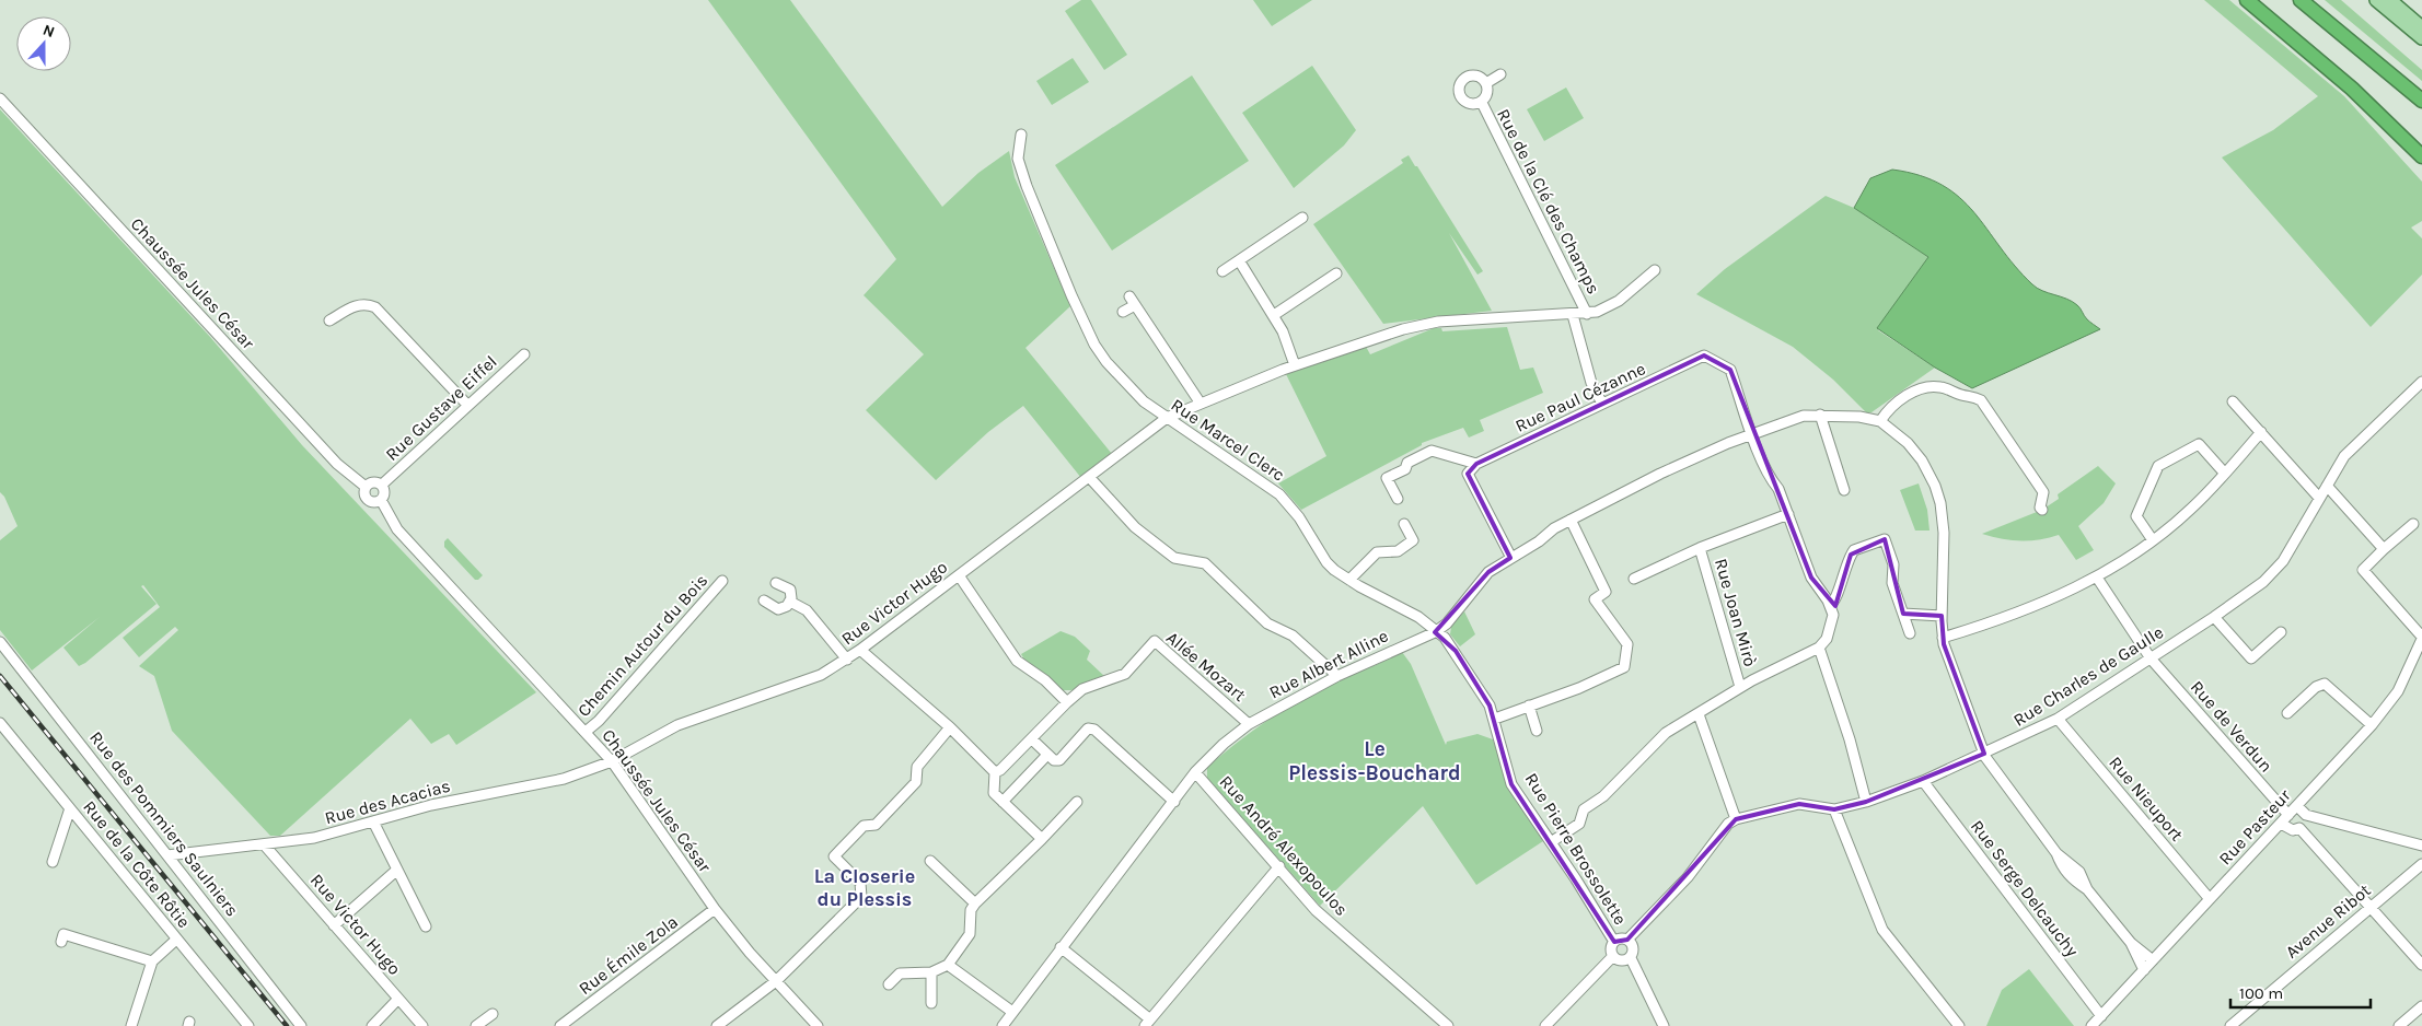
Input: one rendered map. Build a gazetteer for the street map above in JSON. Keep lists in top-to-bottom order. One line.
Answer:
{"streets":{"street":["Rue de la Clé des Champs","Chaussée Jules César","Rue Paul Cézanne","Rue Gustave Eiffel","Rue Marcel Clerc","Rue Victor Hugo","Rue Joan Mirò","Chemin Autour du Bois","Rue Albert Alline","Allée Mozart","Rue Charles de Gaulle","Rue de Verdun","Rue Nieuport","Rue des Acacias","Rue des Pommiers Saulniers","Rue Pasteur","Rue André Alexopoulos","Rue Pierre Brossolette","Rue de la Côte Rôtie","Rue Serge Delcauchy","Avenue Ribot","Rue Émile Zola"]},"crossings":[["Rue de la Clé des Champs","Rue Victor Hugo"],["Chaussée Jules César","Rue Gustave Eiffel"],["Chaussée Jules César","Rue Victor Hugo"],["Chaussée Jules César","Chemin Autour du Bois"],["Chaussée Jules César","Rue des Acacias"],["Chaussée Jules César","Rue Émile Zola"],["Rue Paul Cézanne","Rue Albert Alline"],["Rue Marcel Clerc","Rue Victor Hugo"],["Rue Marcel Clerc","Rue Albert Alline"],["Rue Marcel Clerc","Rue Pierre Brossolette"],["Rue Victor Hugo","Rue des Acacias"],["Rue Albert Alline","Allée Mozart"],["Rue Albert Alline","Rue André Alexopoulos"],["Rue Albert Alline","Rue Pierre Brossolette"],["Rue Charles de Gaulle","Rue de Verdun"],["Rue Charles de Gaulle","Rue Nieuport"],["Rue Charles de Gaulle","Rue Serge Delcauchy"],["Rue de Verdun","Rue Pasteur"],["Rue Nieuport","Rue Pasteur"],["Rue des Acacias","Rue des Pommiers Saulniers"],["Rue Pasteur","Rue Serge Delcauchy"]],"districts":["Le Plessis-Bouchard","La Closerie du Plessis"],"scale_bar":"100 m","north":"top"}
